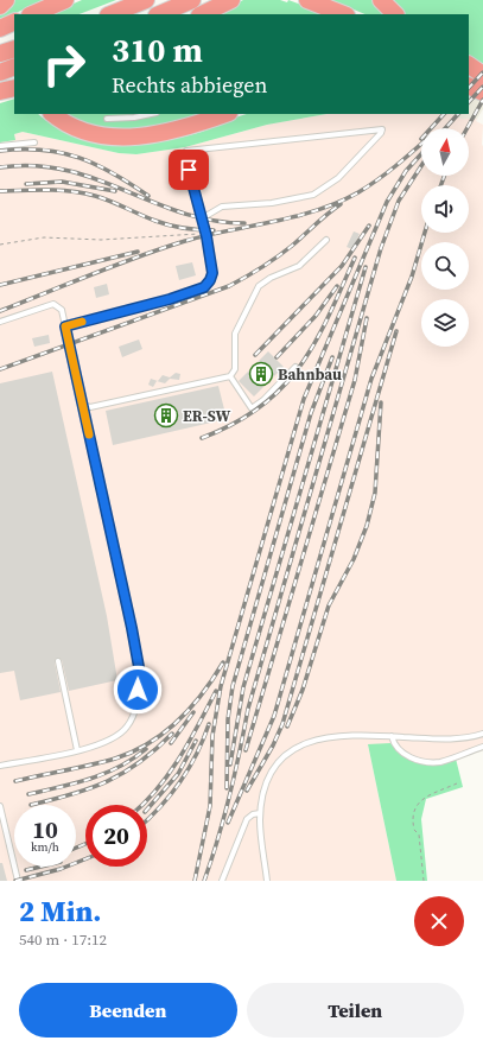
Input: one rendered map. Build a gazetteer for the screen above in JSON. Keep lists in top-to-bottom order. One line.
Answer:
{"places":{"building":["Bahnbau","ER-SW"]},"north":"top","page":{"turn":["310 m","Rechts abbiegen"],"speed":"10 km/h","limit":"20","heading":["2 Min.","540 m · 17:12"],"buttons":["Beenden","Teilen"]}}
